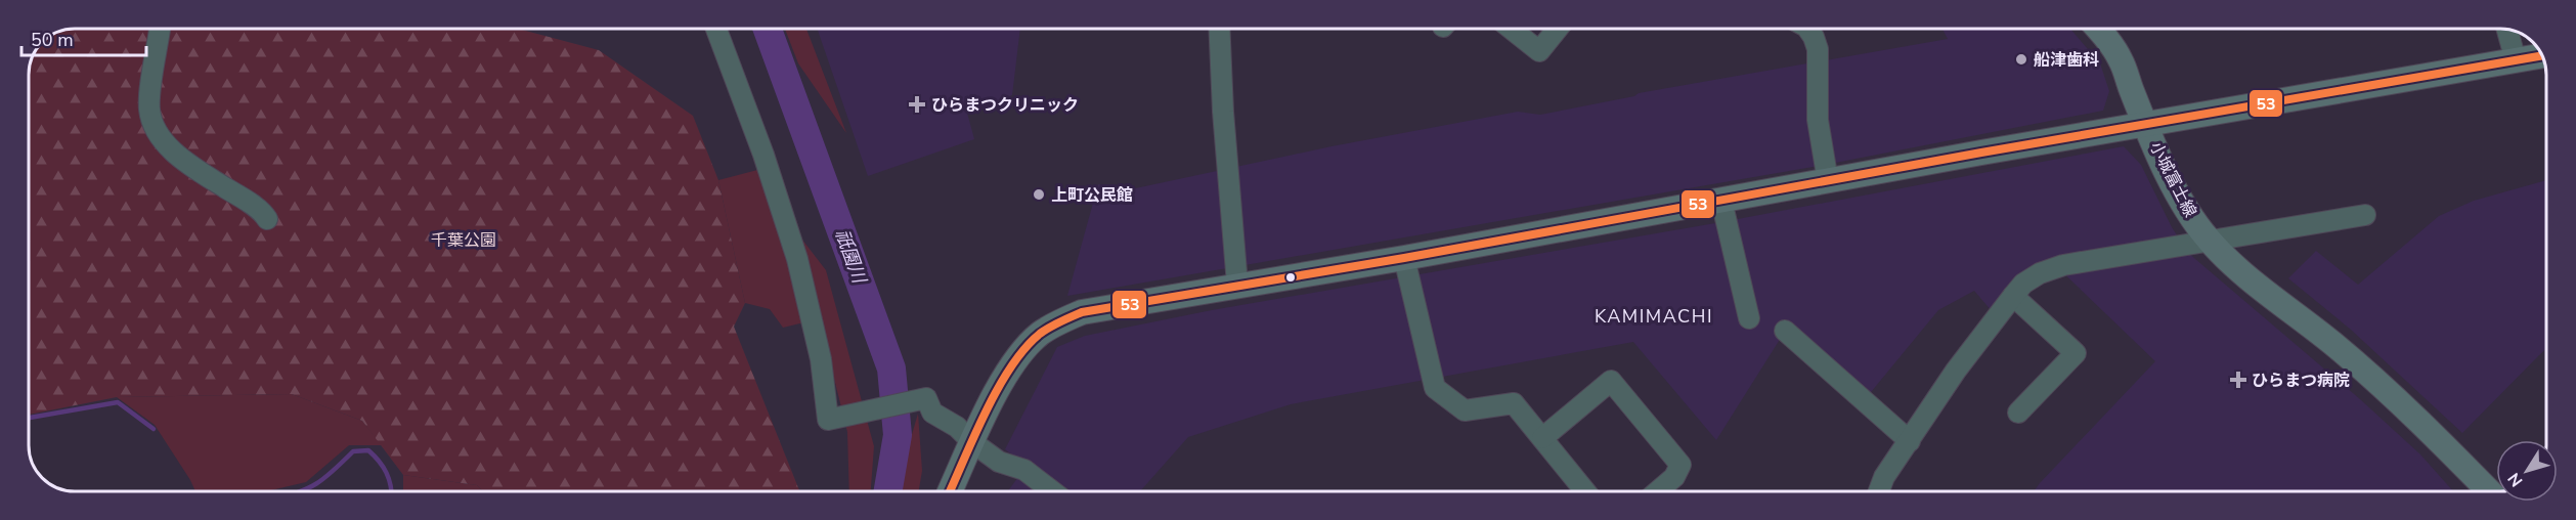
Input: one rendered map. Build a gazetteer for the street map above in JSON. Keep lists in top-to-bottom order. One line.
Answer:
{"streets":{"main road":["小城富士線"]},"districts":["KAMIMACHI"],"water":["祇園川"],"parks":["千葉公園"],"places":{"other":["船津歯科","上町公民館"],"health":["ひらまつクリニック","ひらまつ病院"]},"lines":["transit line 53"],"scale_bar":"50 m","north":"bottom left"}
